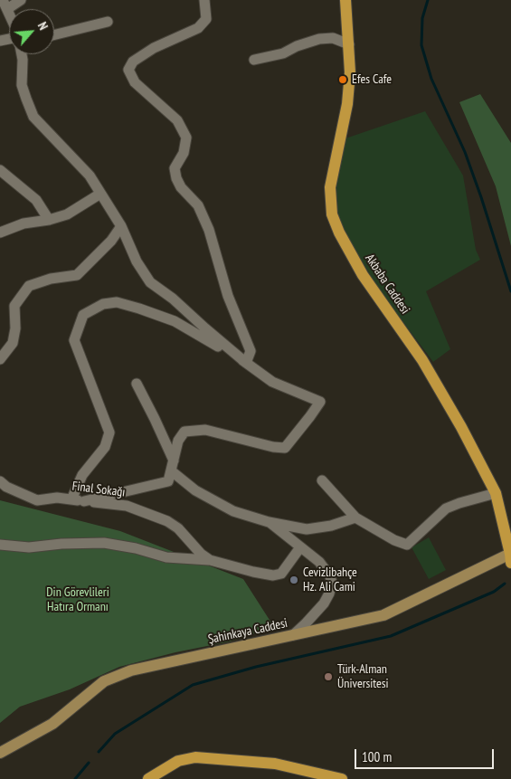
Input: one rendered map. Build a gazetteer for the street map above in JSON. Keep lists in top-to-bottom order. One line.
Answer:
{"streets":{"main road":["Akbaba Caddesi"],"street":["Final Sokağı","Şahinkaya Caddesi"]},"crossings":[["Akbaba Caddesi","Şahinkaya Caddesi"]],"parks":["Din Görevlileri Hatıra Ormanı"],"places":["Efes Cafe","Cevizlibahçe Hz. Ali Cami","Türk-Alman Üniversitesi"],"scale_bar":"100 m","north":"top right"}
